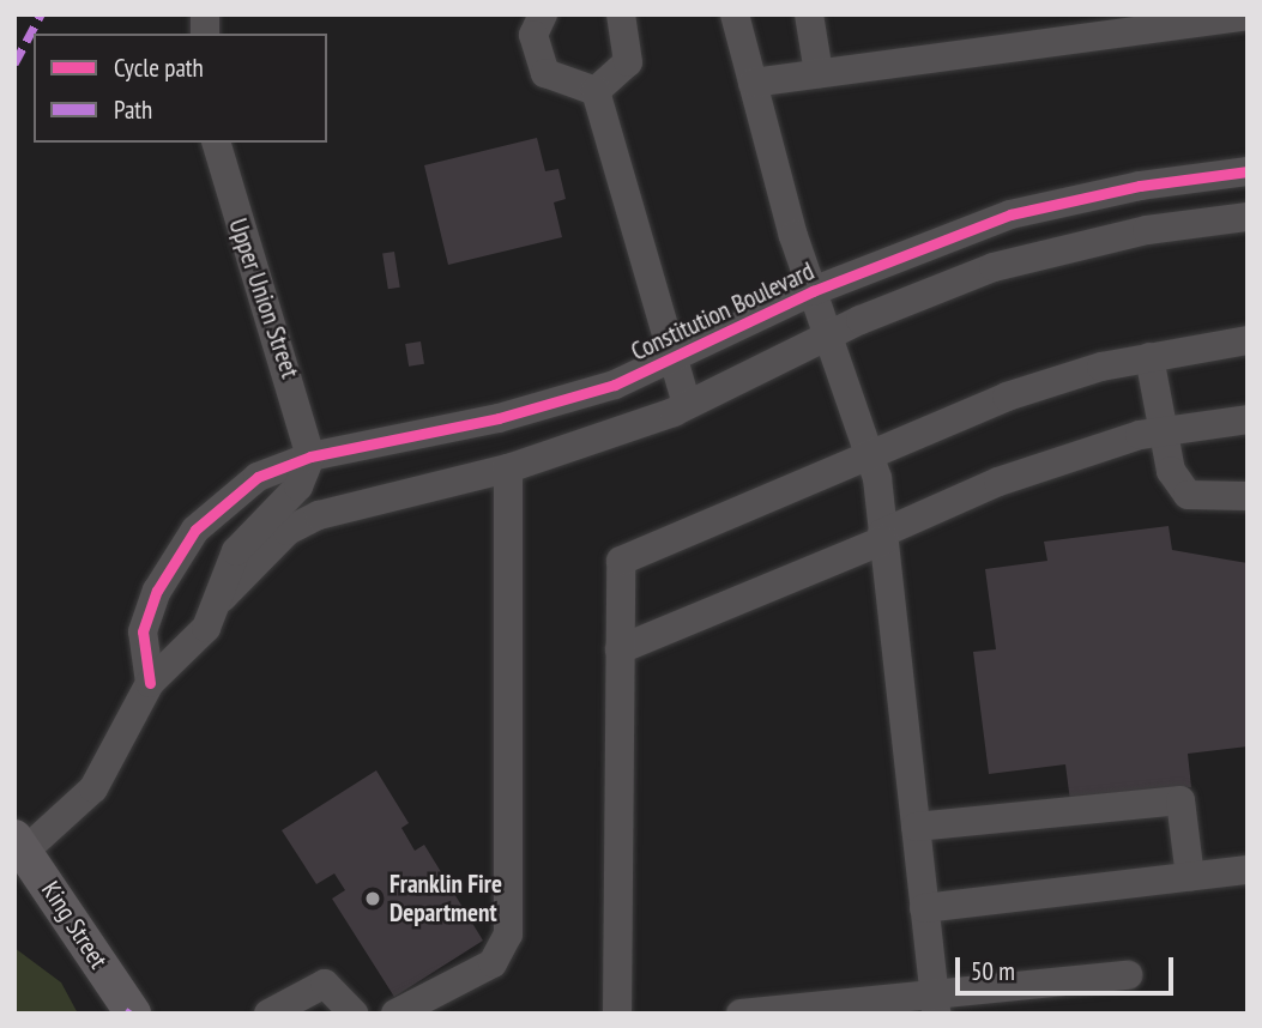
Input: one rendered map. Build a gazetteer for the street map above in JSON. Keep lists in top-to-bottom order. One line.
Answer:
{"streets":{"main road":["King Street"],"street":["Upper Union Street","Constitution Boulevard"]},"crossings":[["Upper Union Street","Constitution Boulevard"]],"places":["Franklin Fire Department"],"legend":["Cycle path","Path"],"scale_bar":"50 m"}
